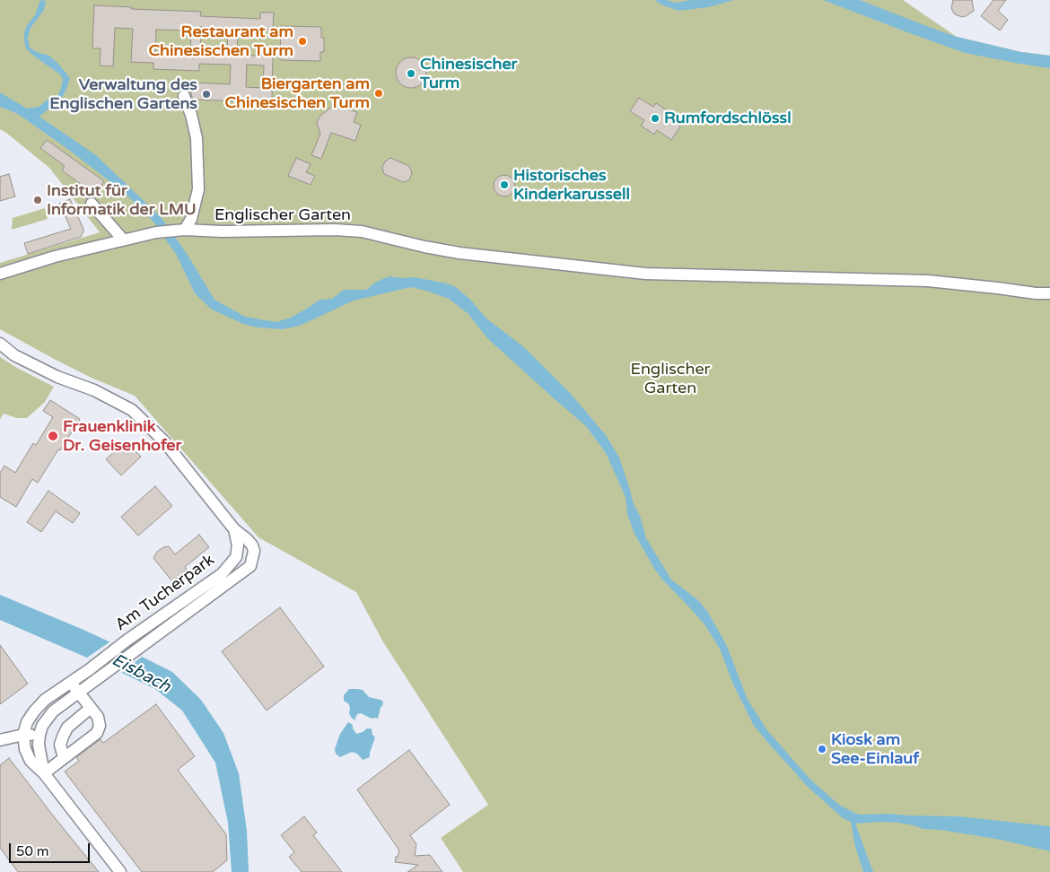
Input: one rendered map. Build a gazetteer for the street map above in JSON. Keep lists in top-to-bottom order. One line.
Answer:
{"streets":{"street":["Englischer Garten","Am Tucherpark"]},"water":["Eisbach"],"parks":["Englischer Garten"],"places":["Restaurant am Chinesischen Turm","Chinesischer Turm","Biergarten am Chinesischen Turm","Verwaltung des Englischen Gartens","Rumfordschlössl","Historisches Kinderkarussell","Institut für Informatik der LMU","Frauenklinik Dr. Geisenhofer","Kiosk am See-Einlauf"],"scale_bar":"50 m"}
